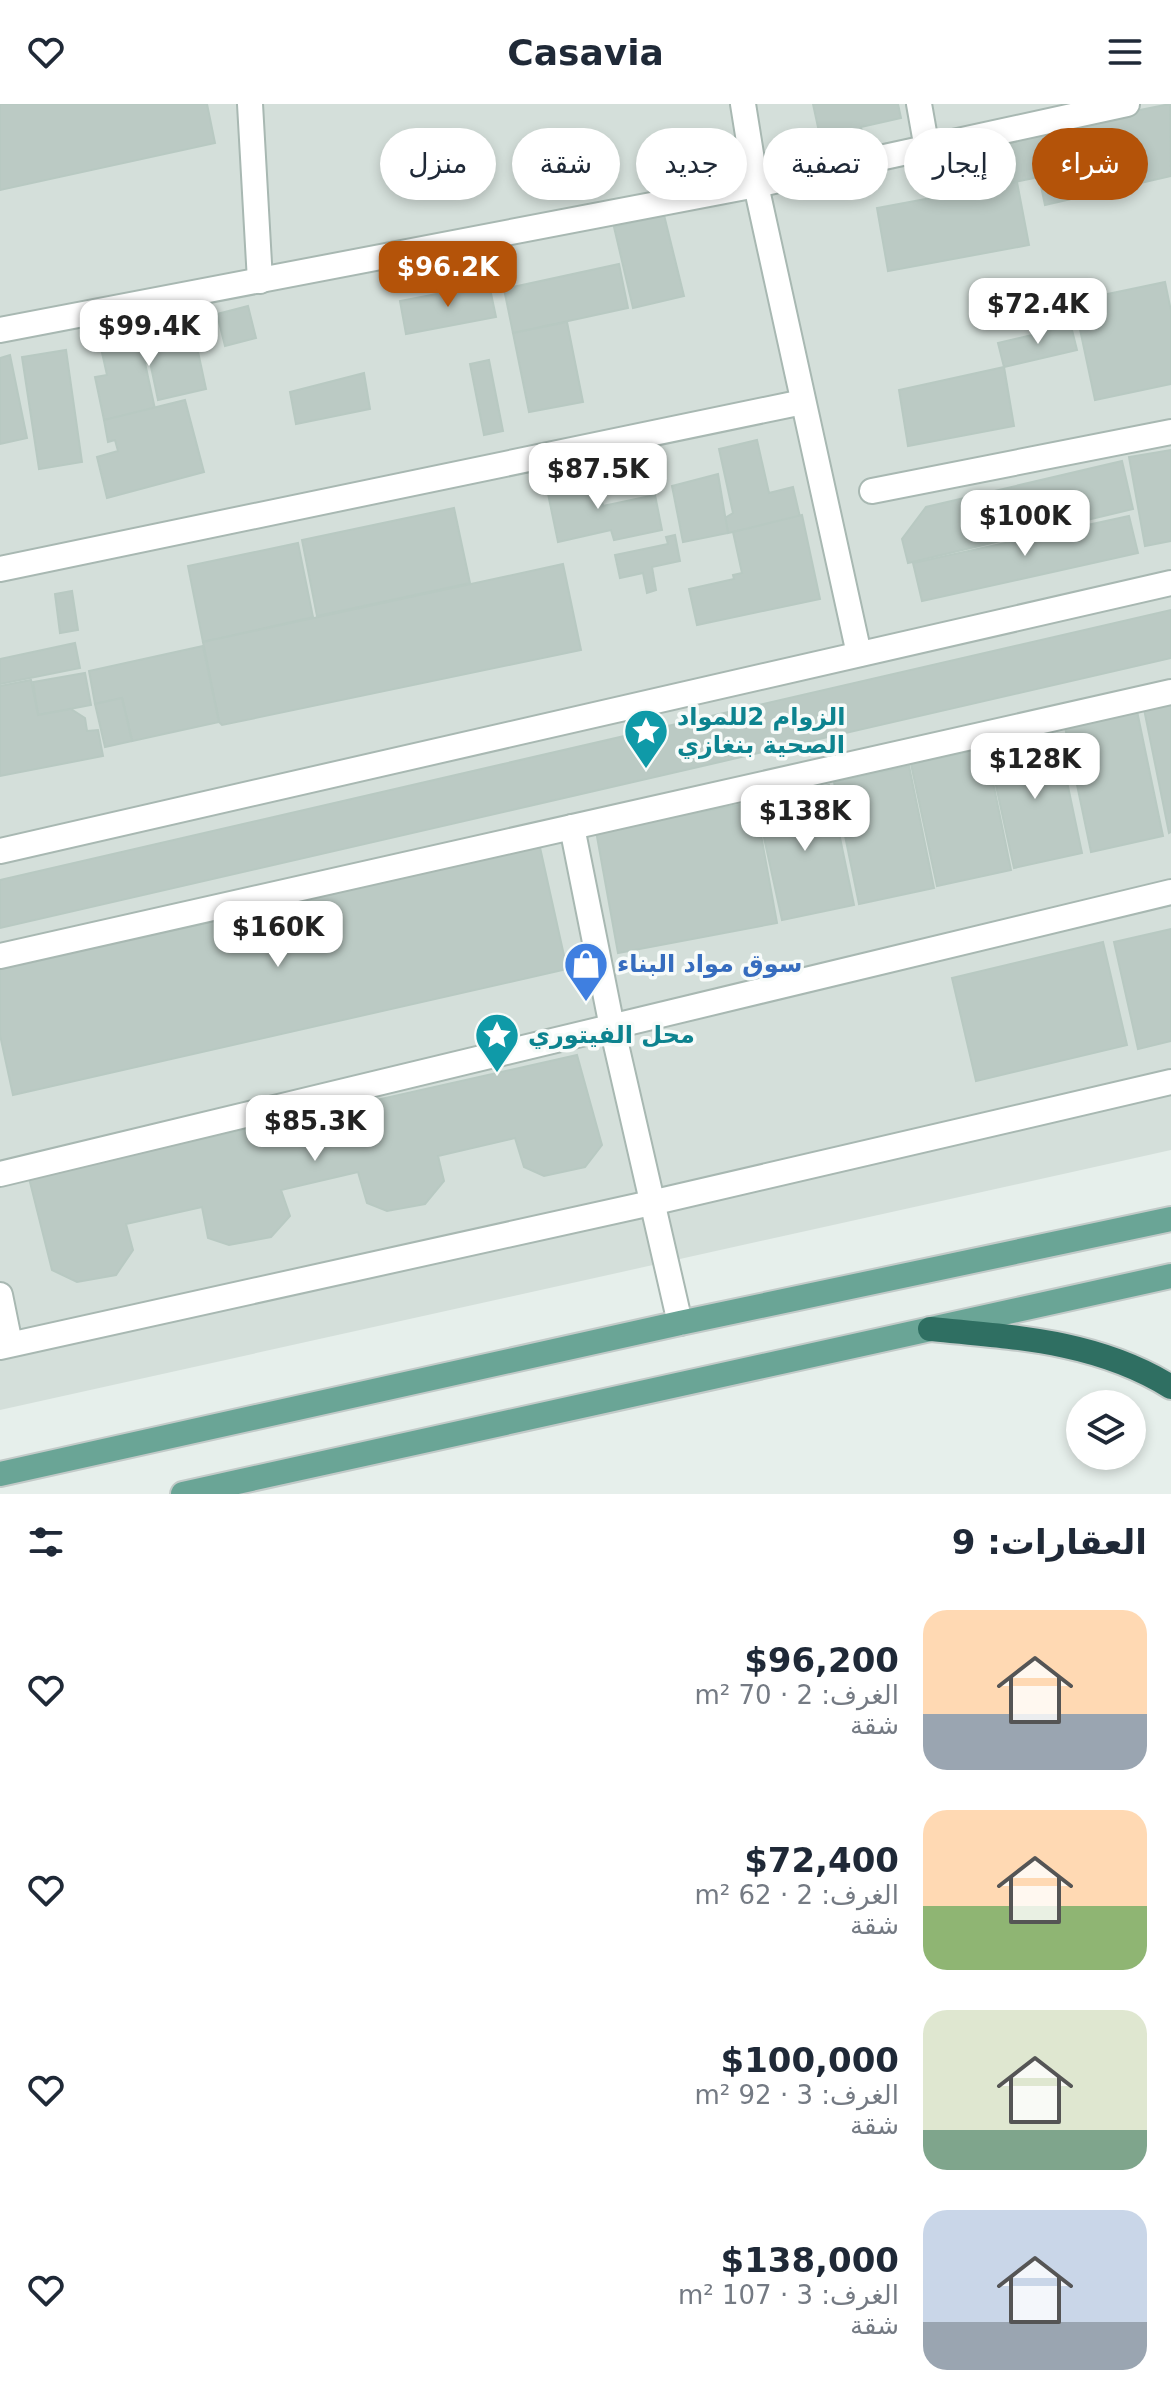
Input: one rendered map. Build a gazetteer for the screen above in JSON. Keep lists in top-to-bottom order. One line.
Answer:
{"places":{"place":["الزوام 2للمواد الصحية بنغازي","محل الفيتوري"],"shop":["سوق مواد البناء"]},"page":{"header":"Casavia","chip":["شراء","إيجار","تصفية","جديد","شقة","منزل"],"price":["$96.2K","$72.4K","$99.4K","$87.5K","$100K","$128K","$138K","$160K","$85.3K"],"heading":"العقارات: 9","list":[{"name":"$96,200","note":"الغرف: 2 · 70 m² · شقة"},{"name":"$72,400","note":"الغرف: 2 · 62 m² · شقة"},{"name":"$100,000","note":"الغرف: 3 · 92 m² · شقة"},{"name":"$138,000","note":"الغرف: 3 · 107 m² · شقة"}]}}
